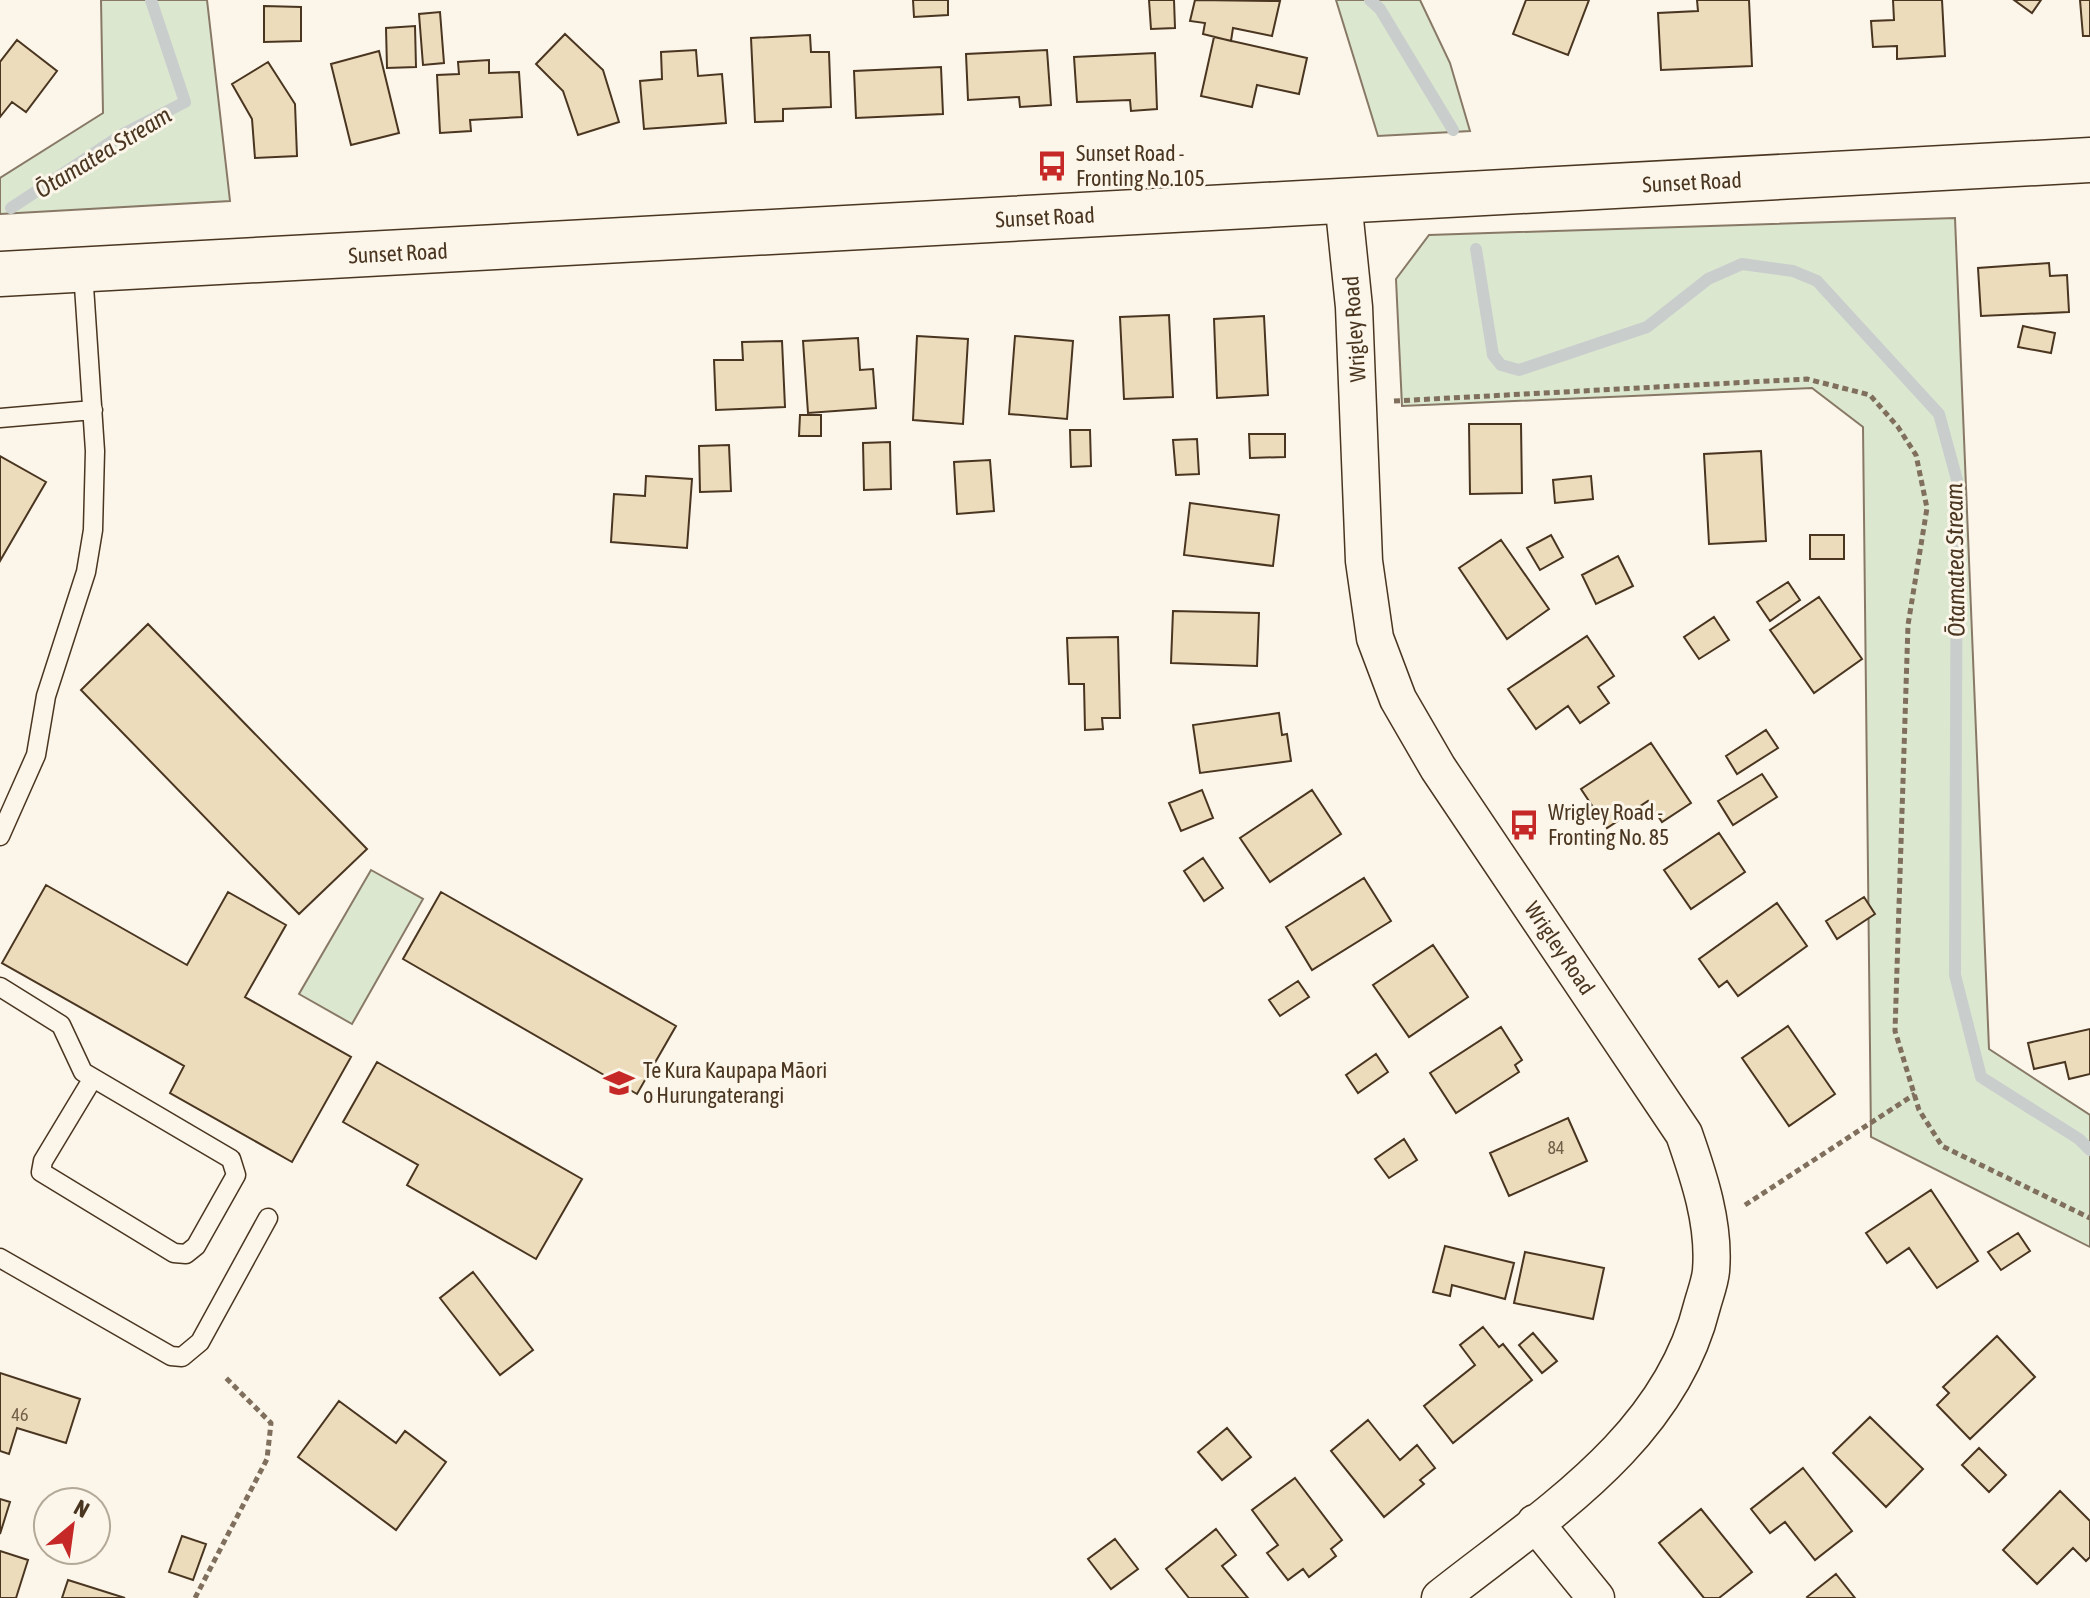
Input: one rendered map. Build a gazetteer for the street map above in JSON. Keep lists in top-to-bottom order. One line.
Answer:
{"streets":{"main road":["Sunset Road"],"street":["Wrigley Road"]},"crossings":[["Sunset Road","Wrigley Road"]],"water":["Ōtamatea Stream"],"places":{"bus stop":["Sunset Road - Fronting No.105","Wrigley Road - Fronting No. 85"],"school or university":["Te Kura Kaupapa Māori o Hurungaterangi"]},"house_numbers":["84","46"],"north":"top right"}
